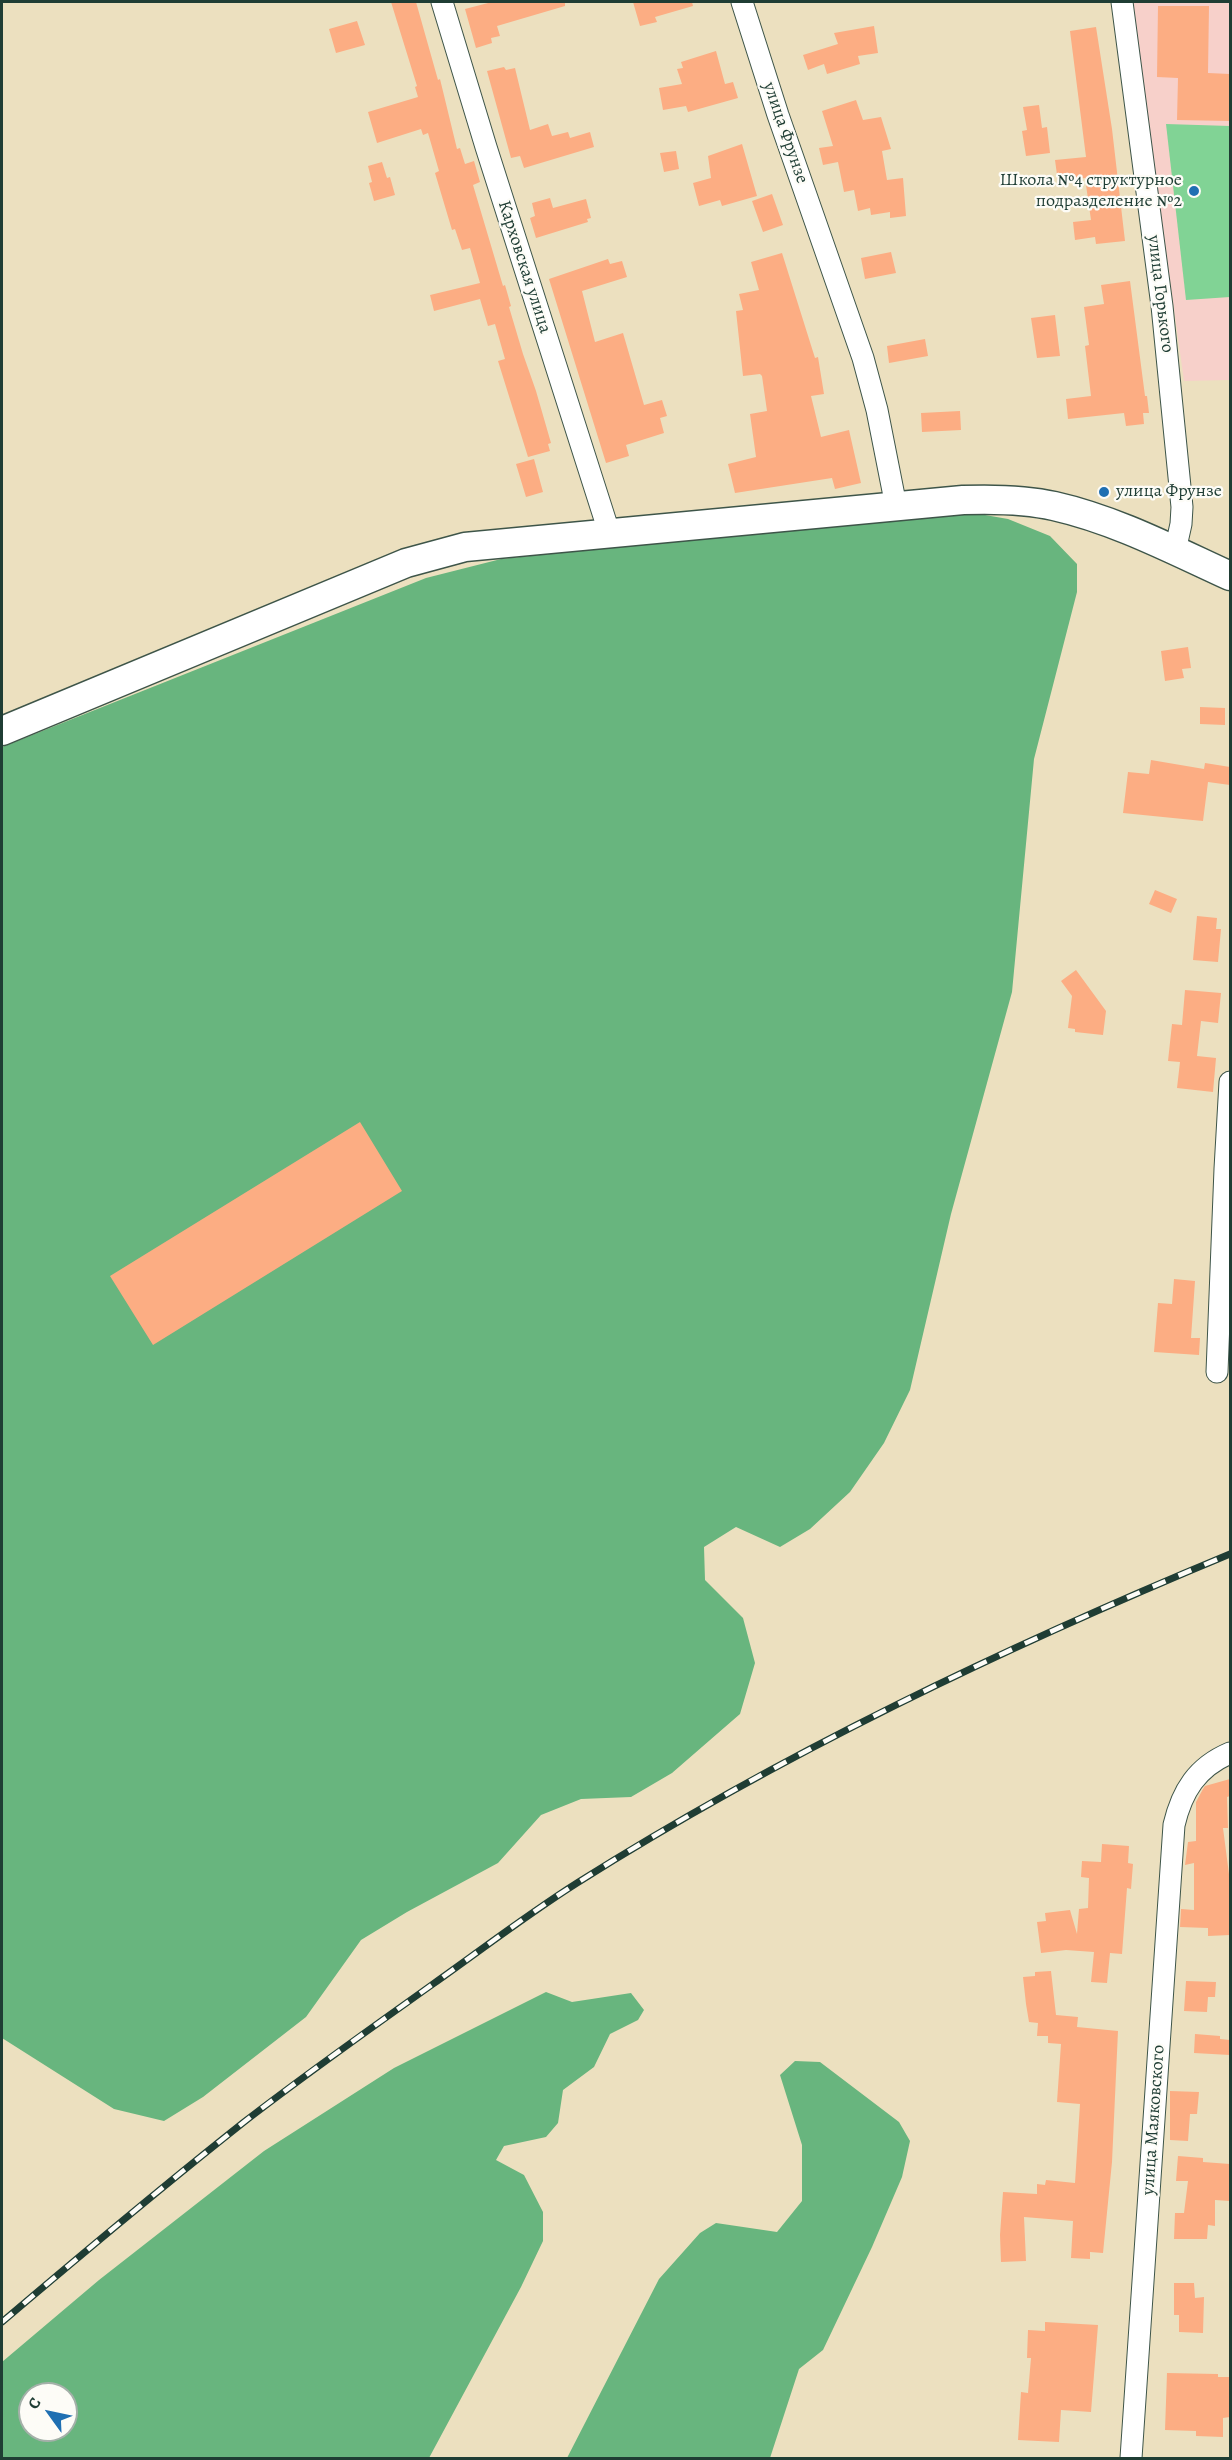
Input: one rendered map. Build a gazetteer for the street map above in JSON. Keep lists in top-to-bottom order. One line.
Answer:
{"streets":{"street":["улица Фрунзе","Карховская улица","улица Горького","улица Маяковского"]},"places":["Школа №4 структурное подразделение №2","улица Фрунзе"],"north":"top left"}
